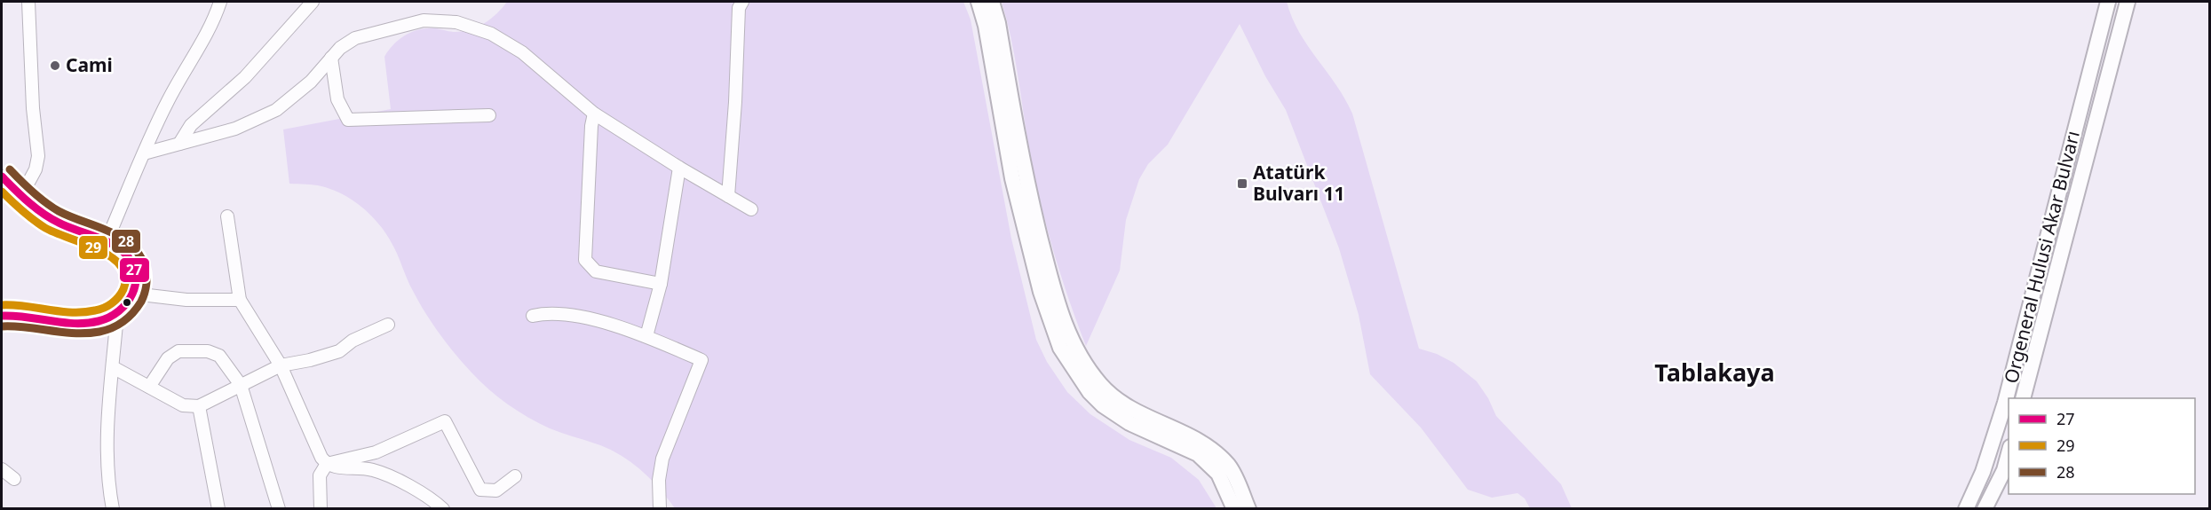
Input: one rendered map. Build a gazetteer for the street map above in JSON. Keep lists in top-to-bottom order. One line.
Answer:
{"streets":{"main road":["Orgeneral Hulusi Akar Bulvarı"]},"districts":["Tablakaya"],"places":{"other":["Cami"],"transit":["Atatürk Bulvarı 11"]},"lines":["transit line 28","transit line 27","transit line 29"],"legend":["27","29","28"]}
